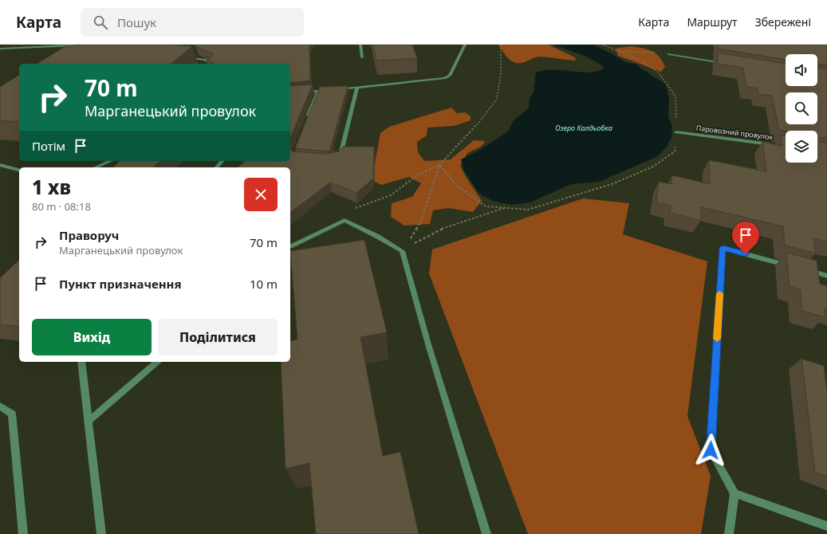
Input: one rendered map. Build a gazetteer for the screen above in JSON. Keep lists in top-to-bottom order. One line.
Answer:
{"streets":{"street":["Паровозний провулок"]},"water":["Озеро Калдьобка"],"page":{"header":"Карта","search":"Пошук","nav":["Карта","Маршрут","Збережені"],"turn":["70 m","Марганецький провулок"],"then":"Потім","heading":["1 хв","80 m · 08:18"],"list":[{"name":"Праворуч","note":"Марганецький провулок","value":"70 m"},{"name":"Пункт призначення","value":"10 m"}],"buttons":["Вихід","Поділитися"]}}
